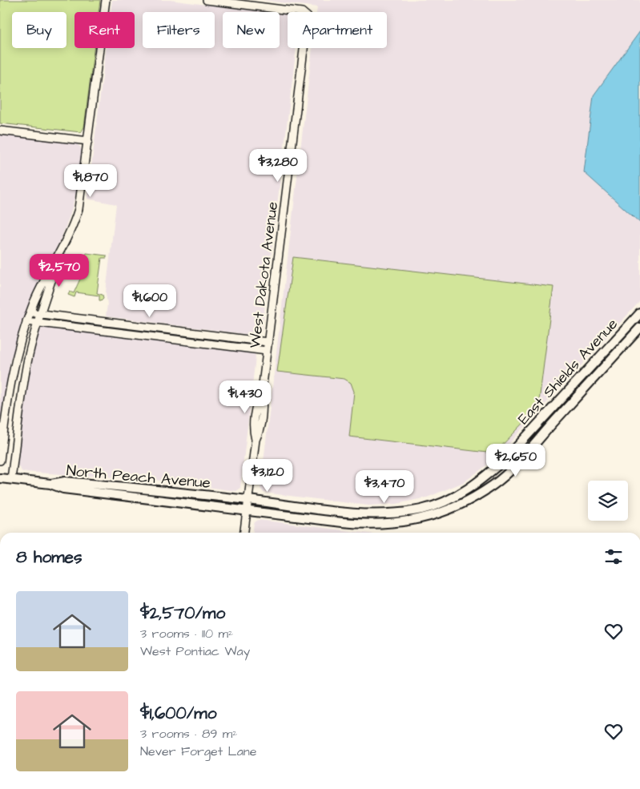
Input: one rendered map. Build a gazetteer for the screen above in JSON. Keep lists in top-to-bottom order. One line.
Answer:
{"streets":{"main road":["East Shields Avenue","North Peach Avenue"],"street":["West Dakota Avenue"]},"crossings":[["West Dakota Avenue","North Peach Avenue"],["East Shields Avenue","North Peach Avenue"]],"page":{"chip":["Buy","Rent","Filters","New","Apartment"],"price":["$3,280","$1,870","$2,570","$1,600","$1,430","$2,650","$3,120","$3,470"],"heading":"8 homes","list":[{"name":"$2,570/mo","note":"3 rooms · 110 m² · West Pontiac Way"},{"name":"$1,600/mo","note":"3 rooms · 89 m² · Never Forget Lane"}]}}
